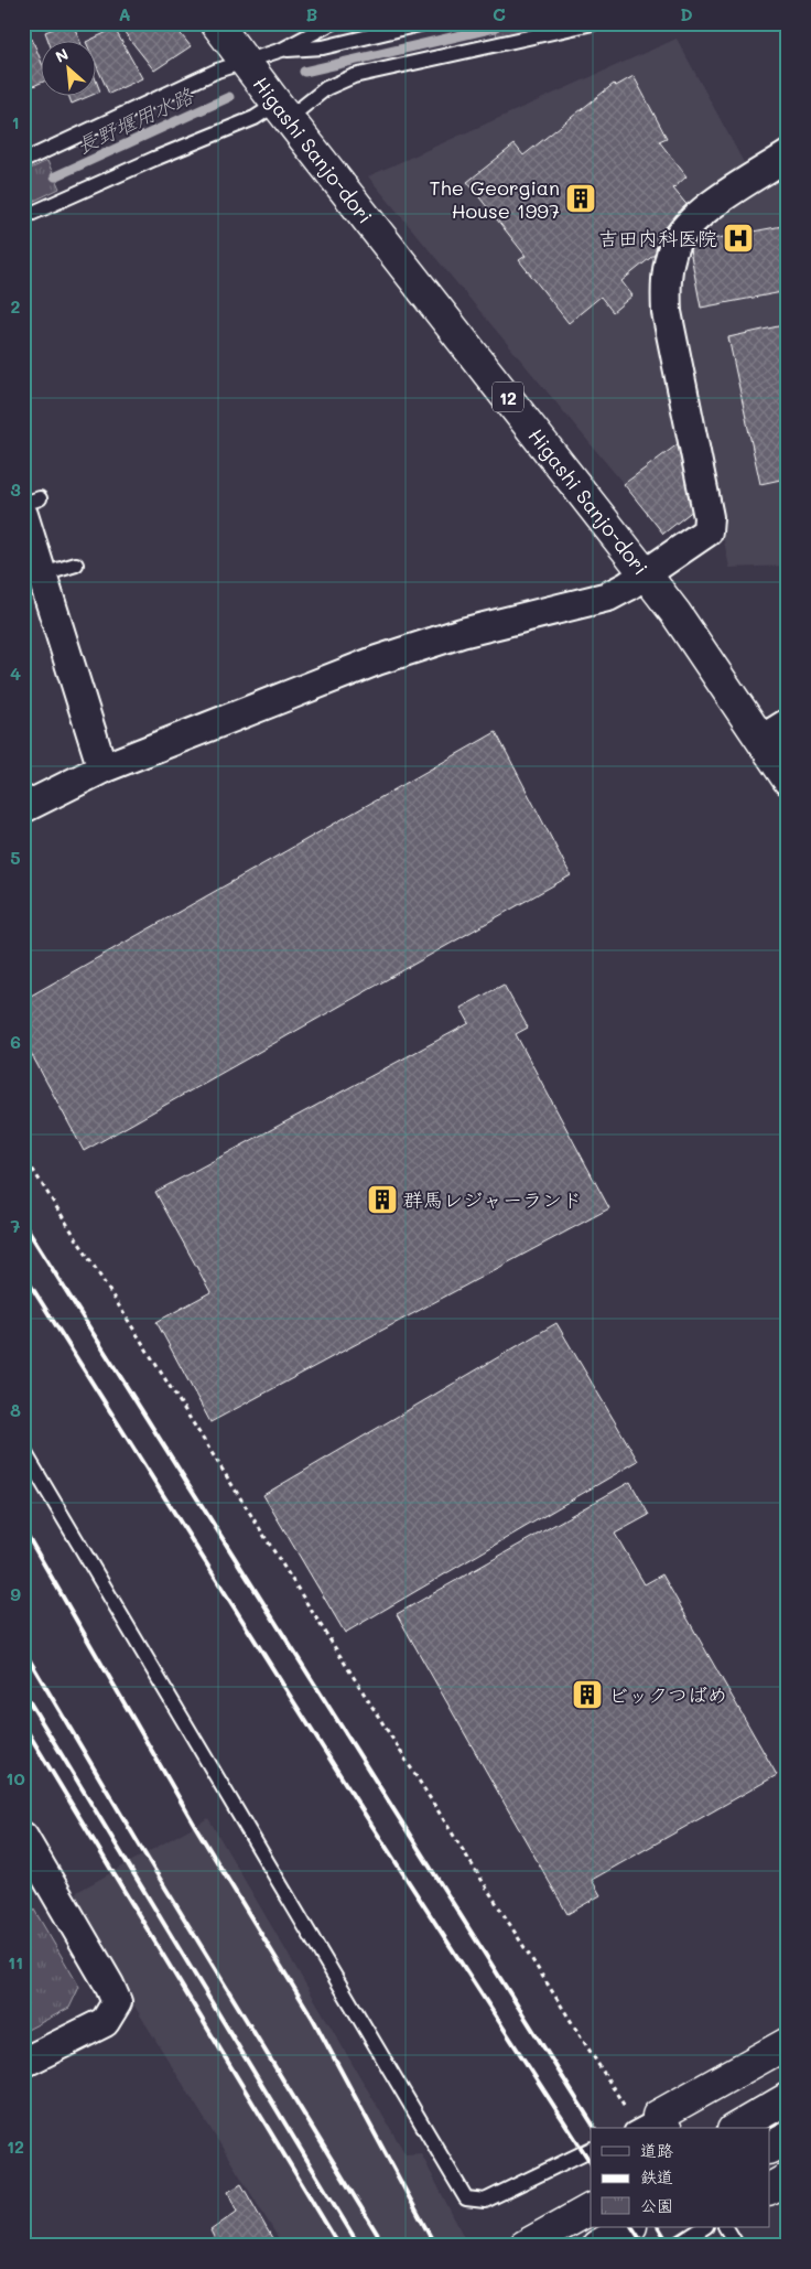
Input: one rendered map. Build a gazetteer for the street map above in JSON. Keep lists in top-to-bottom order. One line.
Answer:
{"streets":{"main road":["Higashi Sanjo-dori","12"]},"water":["長野堰用水路"],"places":{"building":["The Georgian House 1997","群馬レジャーランド","ビックつばめ"],"hospital":["吉田内科医院"]},"legend":["道路","鉄道","公園"],"north":"top left","grid":{"columns":["A","B","C","D"],"rows":["1","2","3","4","5","6","7","8","9","10","11","12"]}}
